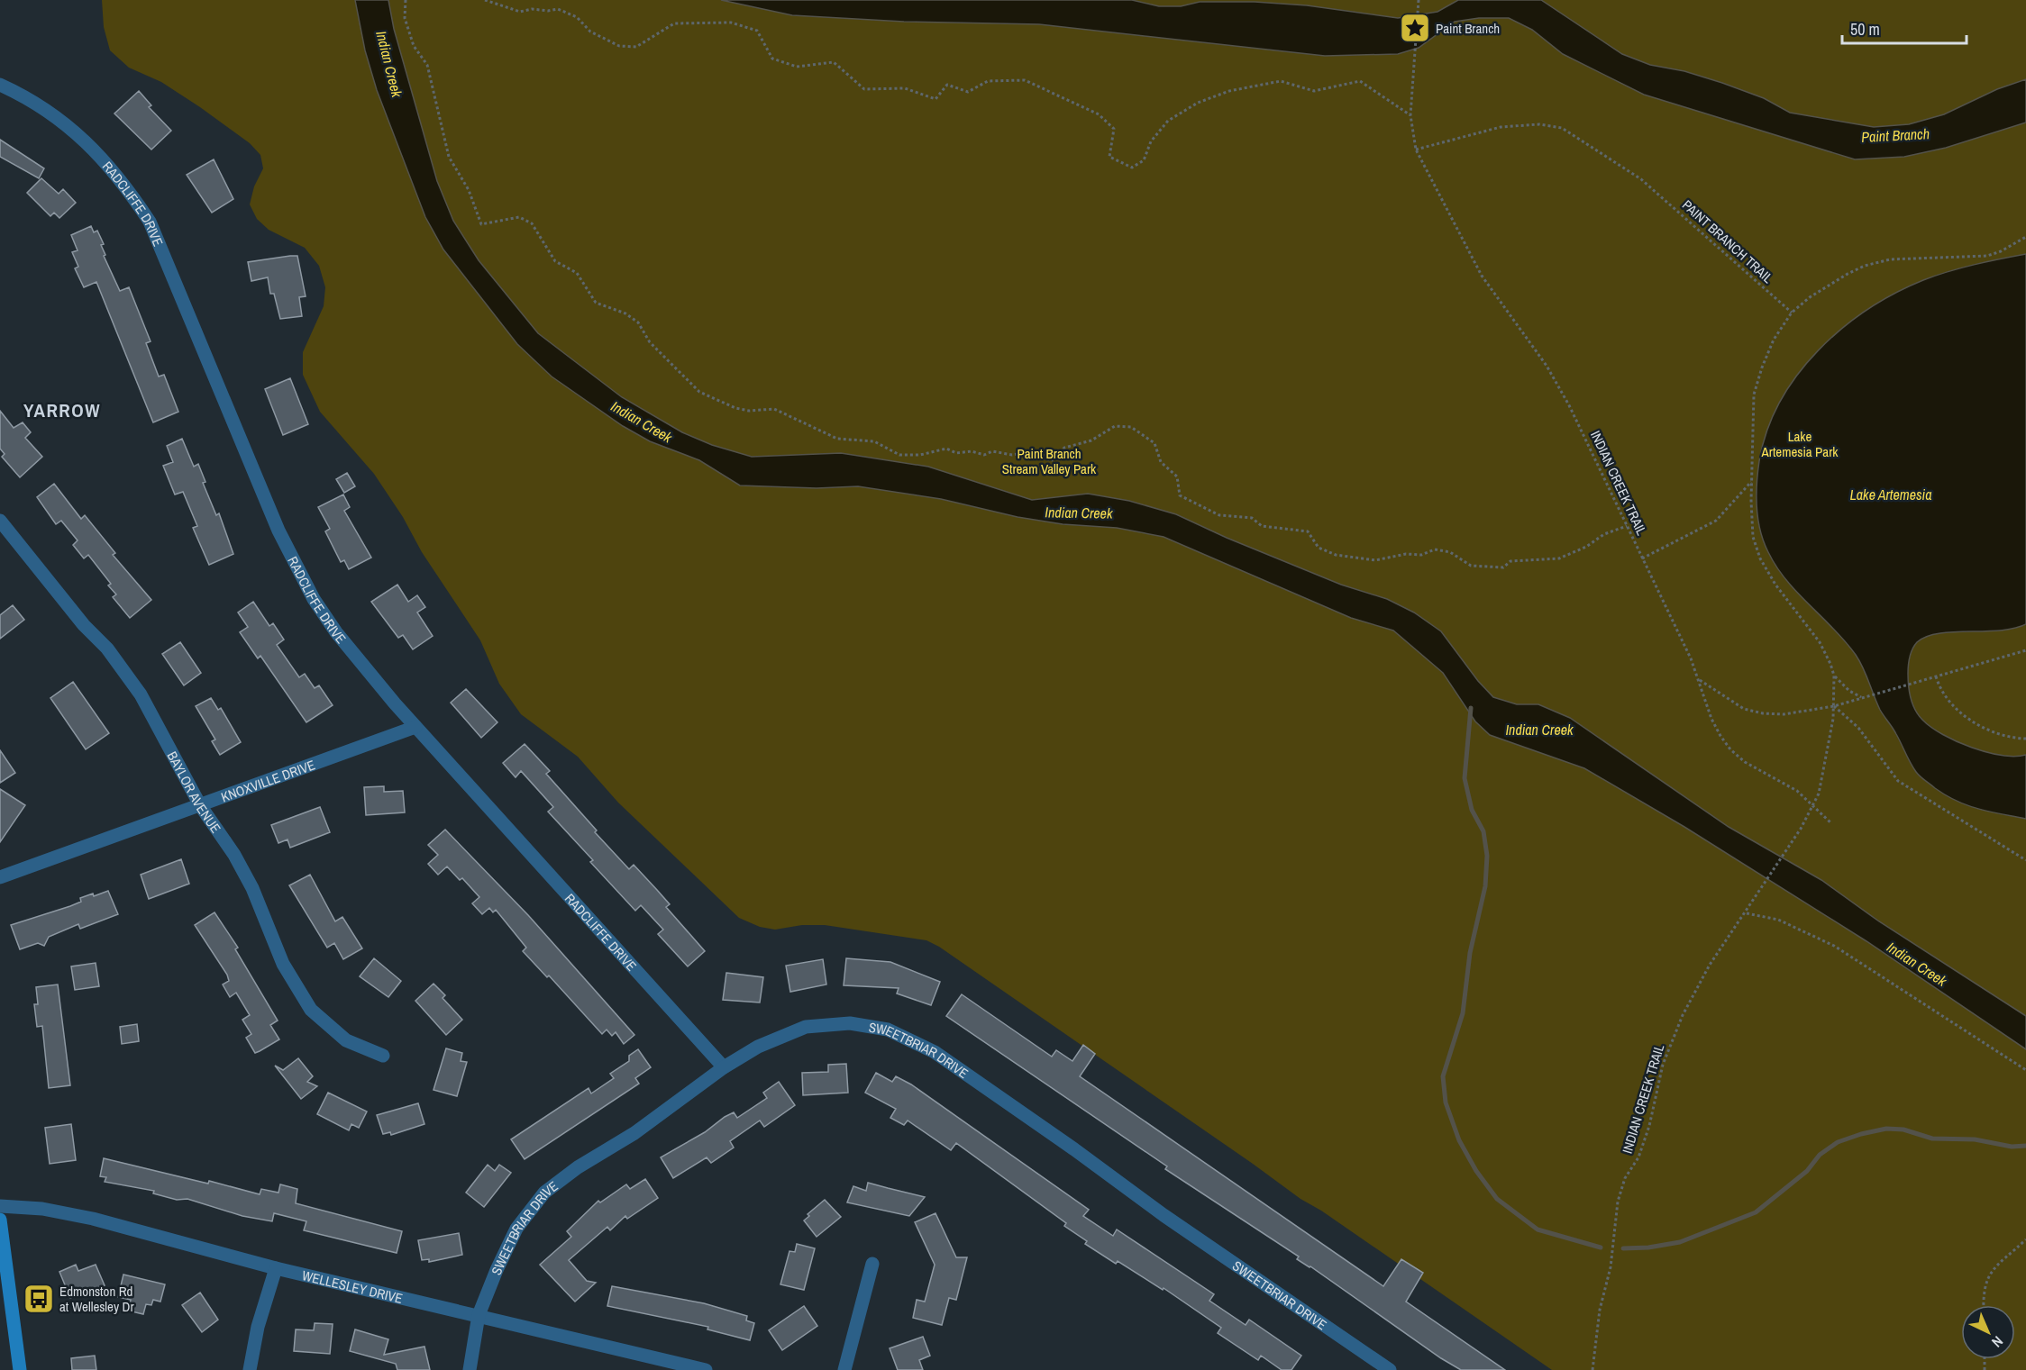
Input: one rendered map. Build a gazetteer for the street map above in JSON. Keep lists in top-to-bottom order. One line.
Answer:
{"streets":{"street":["RADCLIFFE DRIVE","KNOXVILLE DRIVE","BAYLOR AVENUE","SWEETBRIAR DRIVE","WELLESLEY DRIVE"],"path":["PAINT BRANCH TRAIL","INDIAN CREEK TRAIL"]},"crossings":[["RADCLIFFE DRIVE","KNOXVILLE DRIVE"],["RADCLIFFE DRIVE","SWEETBRIAR DRIVE"],["PAINT BRANCH TRAIL","INDIAN CREEK TRAIL"],["KNOXVILLE DRIVE","BAYLOR AVENUE"],["SWEETBRIAR DRIVE","WELLESLEY DRIVE"]],"districts":["YARROW"],"water":["Indian Creek","Paint Branch","Lake Artemesia"],"parks":["Lake Artemesia Park","Paint Branch Stream Valley Park"],"places":{"place":["Paint Branch"],"bus stop":["Edmonston Rd at Wellesley Dr"]},"scale_bar":"50 m","north":"bottom right"}
